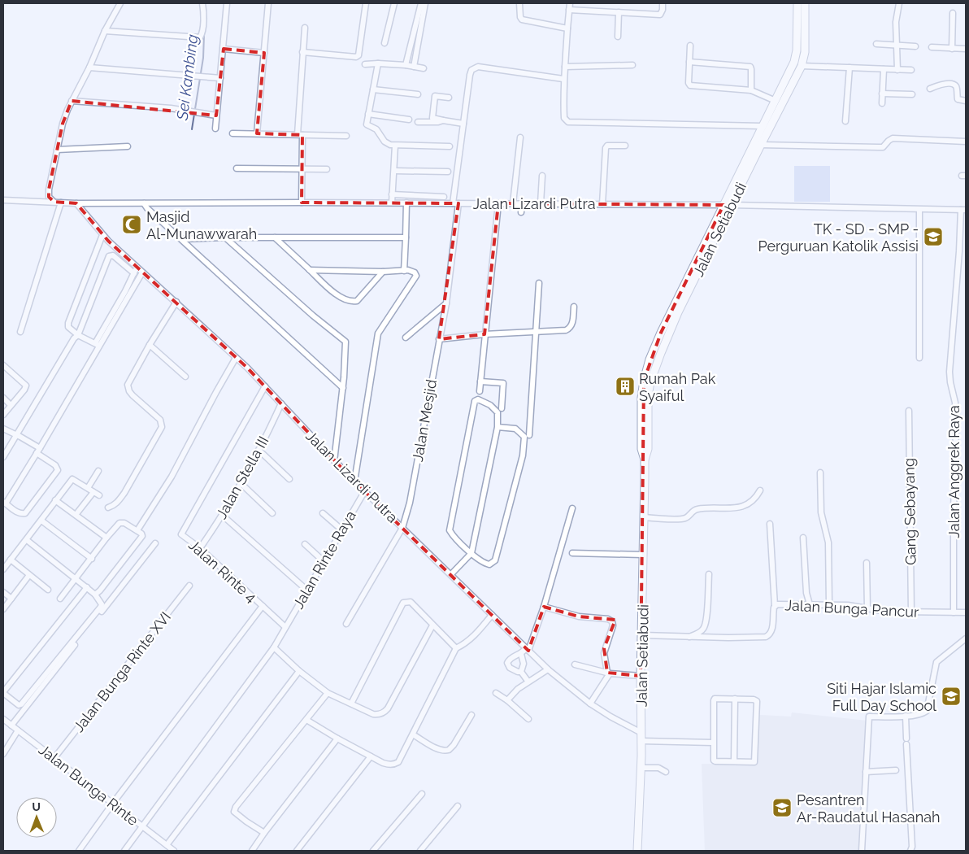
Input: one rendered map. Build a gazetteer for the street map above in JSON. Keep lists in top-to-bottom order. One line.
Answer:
{"streets":{"main road":["Jalan Setiabudi"],"street":["Jalan Lizardi Putra","Jalan Mesjid","Jalan Anggrek Raya","Jalan Stella III","Gang Sebayang","Jalan Rinte Raya","Jalan Rinte 4","Jalan Bunga Pancur","Jalan Bunga Rinte XVI","Jalan Bunga Rinte"]},"crossings":[["Jalan Lizardi Putra","Jalan Setiabudi"],["Jalan Lizardi Putra","Jalan Mesjid"],["Jalan Lizardi Putra","Jalan Anggrek Raya"],["Jalan Lizardi Putra","Jalan Stella III"],["Jalan Lizardi Putra","Jalan Rinte Raya"],["Jalan Lizardi Putra","Jalan Rinte 4"],["Jalan Setiabudi","Jalan Anggrek Raya"],["Jalan Setiabudi","Jalan Bunga Pancur"],["Jalan Anggrek Raya","Jalan Bunga Pancur"],["Jalan Stella III","Jalan Rinte 4"],["Gang Sebayang","Jalan Bunga Pancur"],["Jalan Rinte Raya","Jalan Rinte 4"],["Jalan Rinte Raya","Jalan Bunga Rinte"],["Jalan Bunga Rinte XVI","Jalan Bunga Rinte"]],"water":["Sei Kambing"],"places":{"mosque":["Masjid Al-Munawwarah"],"school or university":["TK - SD - SMP - Perguruan Katolik Assisi","Siti Hajar Islamic Full Day School","Pesantren Ar-Raudatul Hasanah"],"building":["Rumah Pak Syaiful"]},"north":"top"}
